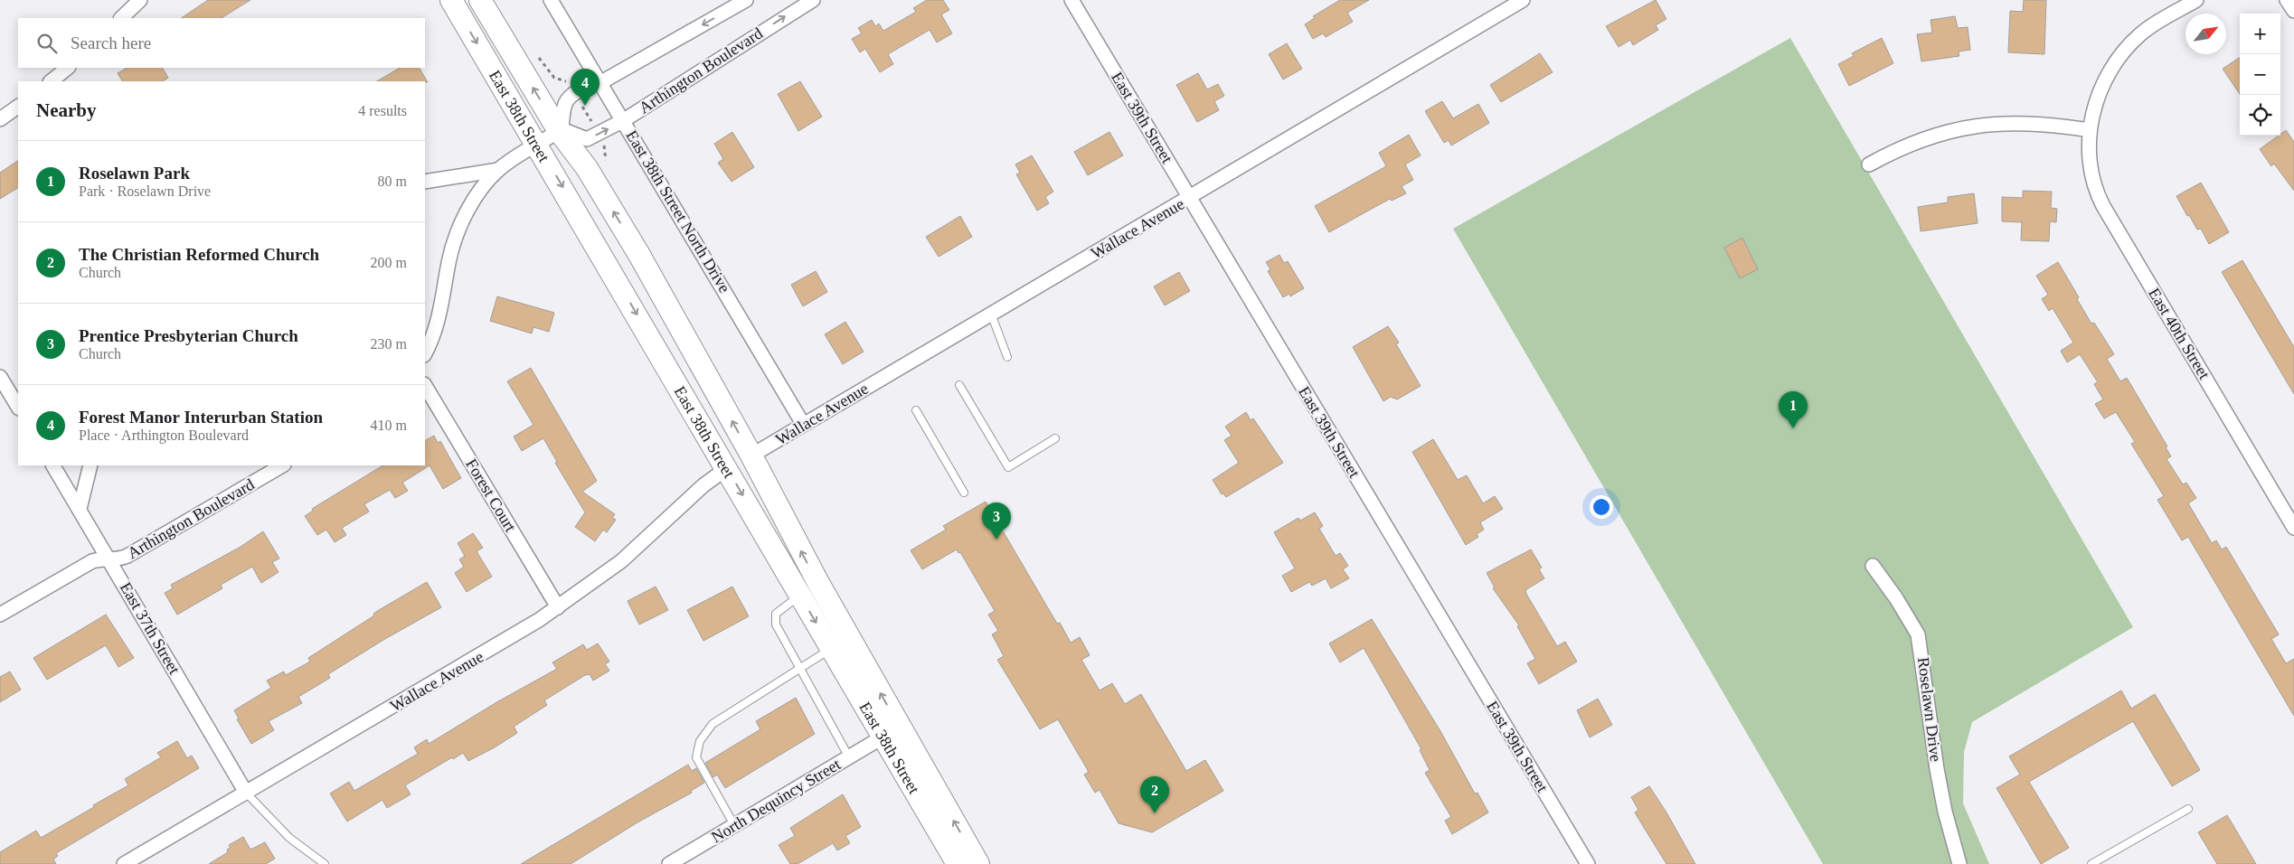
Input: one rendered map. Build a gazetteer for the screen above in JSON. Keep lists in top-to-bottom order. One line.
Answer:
{"streets":{"main road":["East 38th Street"],"street":["Arthington Boulevard","East 39th Street","East 38th Street North Drive","Wallace Avenue","East 40th Street","Forest Court","East 37th Street","Roselawn Drive","North Dequincy Street"]},"crossings":[["Arthington Boulevard","East 38th Street"],["Arthington Boulevard","East 38th Street North Drive"],["Arthington Boulevard","East 37th Street"],["East 38th Street","Wallace Avenue"],["East 38th Street","North Dequincy Street"],["East 39th Street","Wallace Avenue"],["East 38th Street North Drive","Wallace Avenue"],["Wallace Avenue","Forest Court"],["Wallace Avenue","East 37th Street"]],"north":"top right","page":{"map_buttons":["+","−"],"search":"Search here","pins":["4","1","3","2"],"heading":["Nearby","4 results"],"list":[{"mark":"1","name":"Roselawn Park","note":"Park · Roselawn Drive","value":"80 m"},{"mark":"2","name":"The Christian Reformed Church","note":"Church","value":"200 m"},{"mark":"3","name":"Prentice Presbyterian Church","note":"Church","value":"230 m"},{"mark":"4","name":"Forest Manor Interurban Station","note":"Place · Arthington Boulevard","value":"410 m"}]}}
